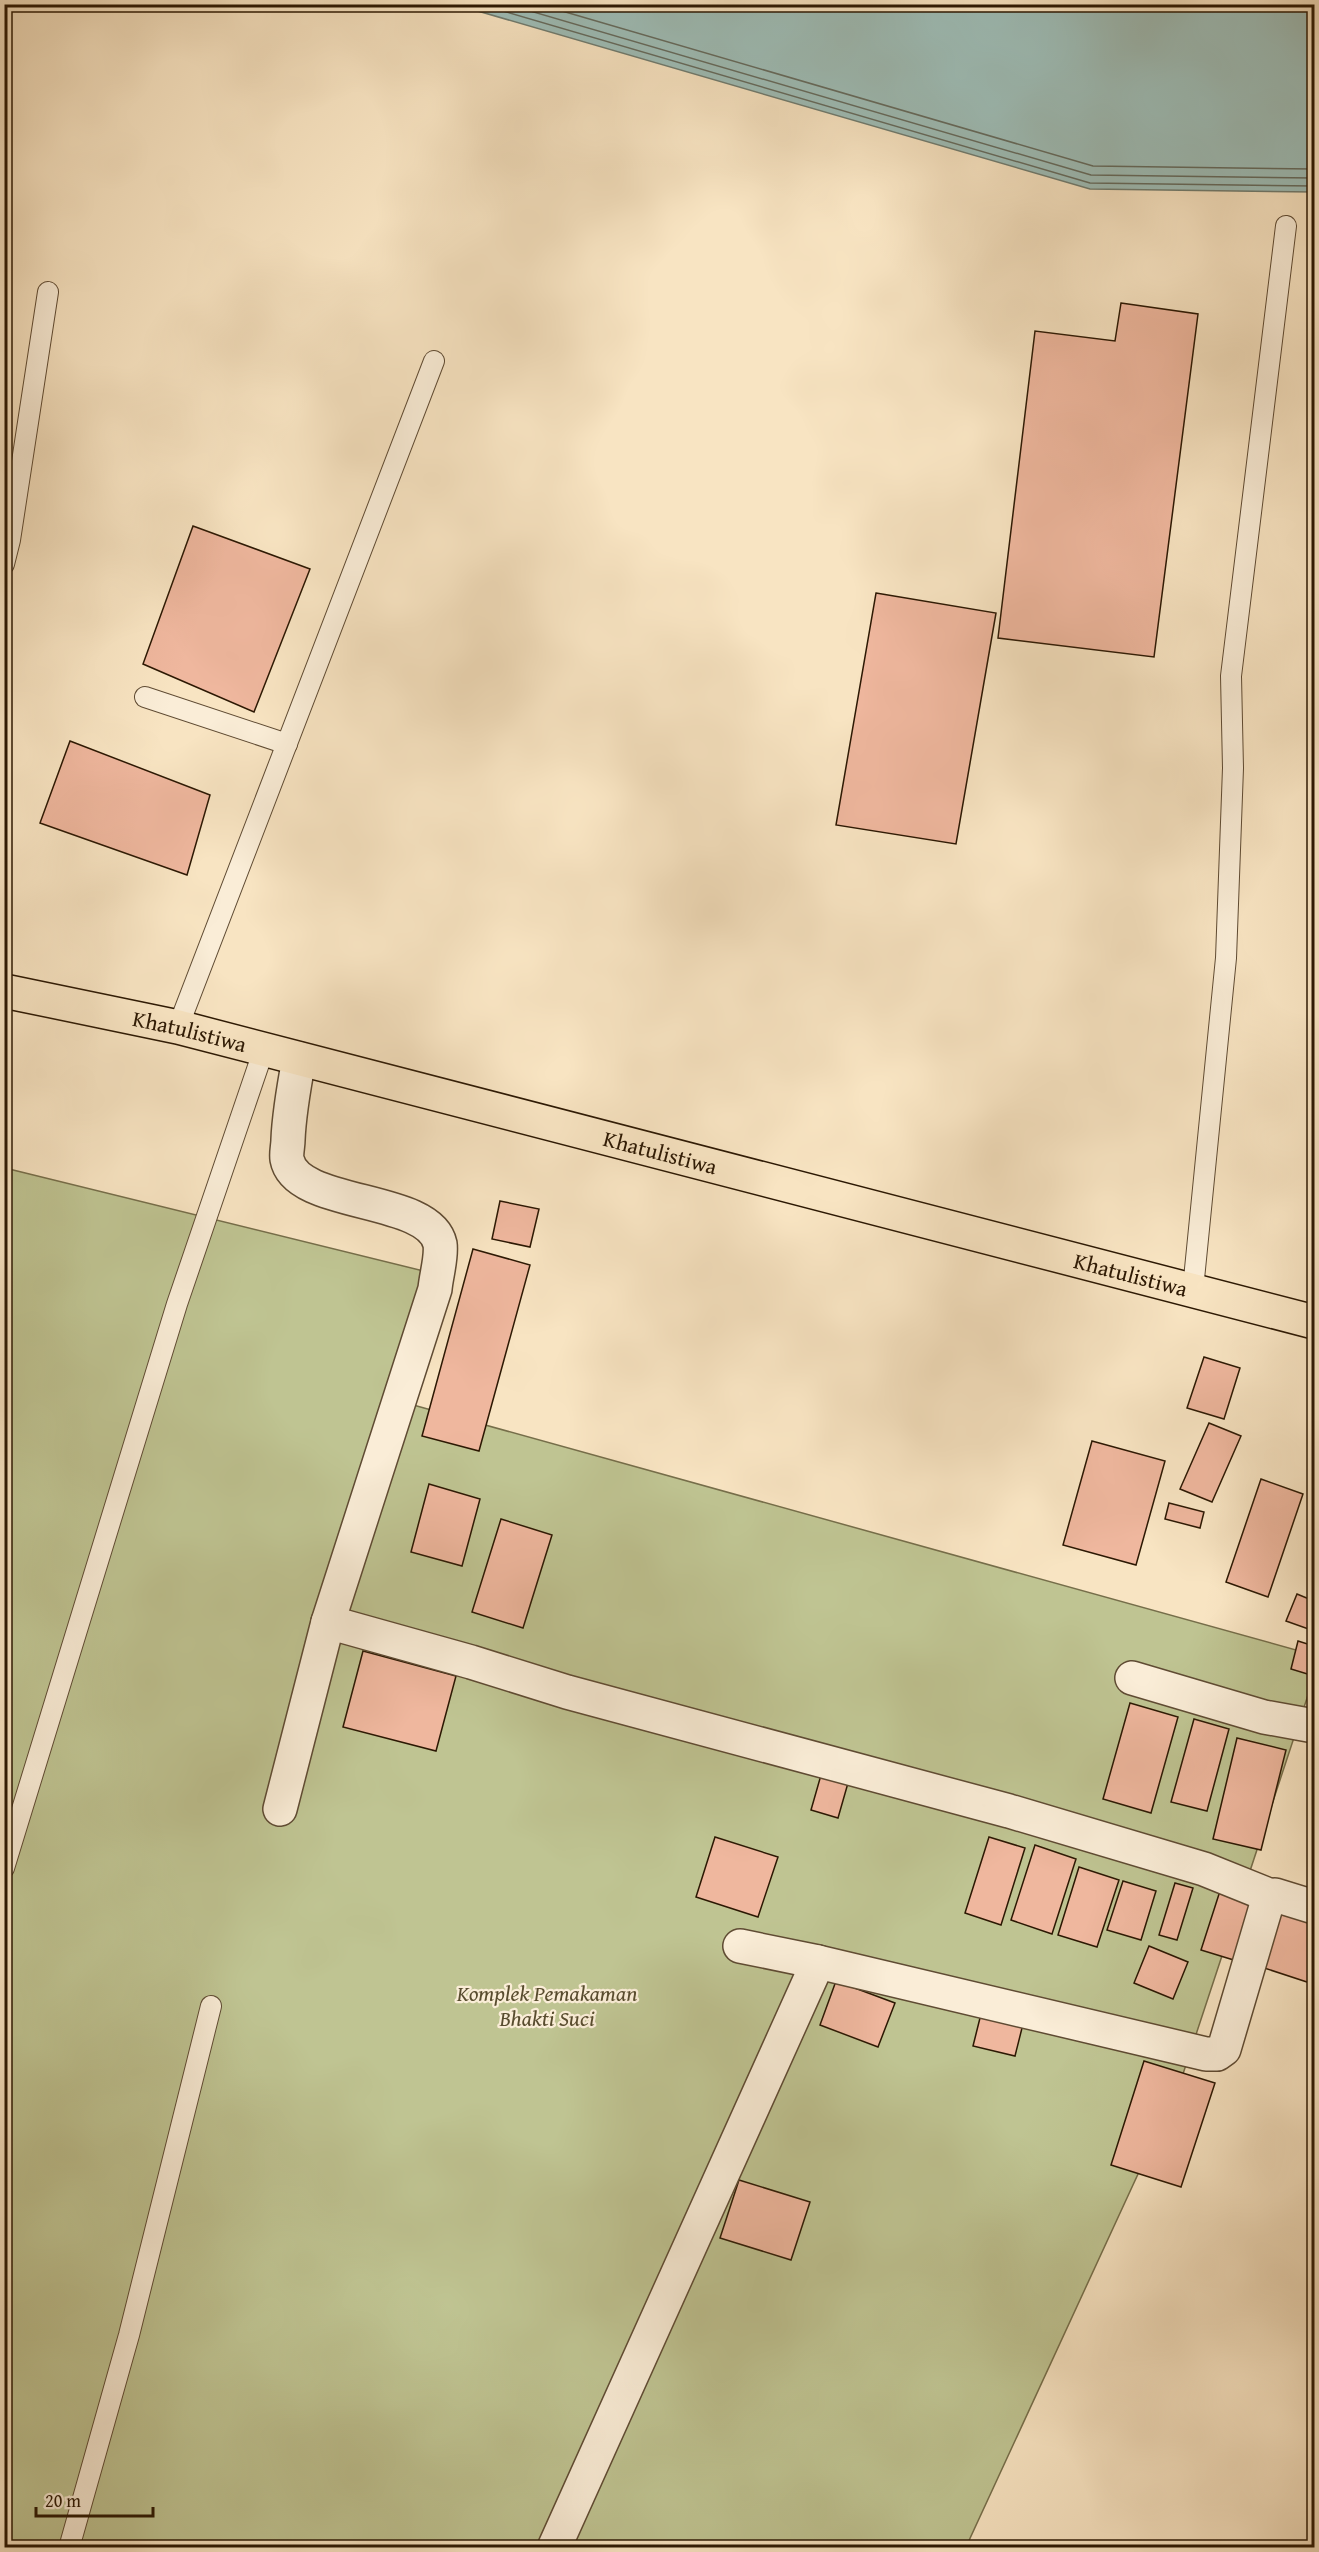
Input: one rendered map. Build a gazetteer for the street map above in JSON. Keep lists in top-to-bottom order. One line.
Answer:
{"streets":{"highway":["Khatulistiwa"]},"parks":["Komplek Pemakaman Bhakti Suci"],"scale_bar":"20 m"}
